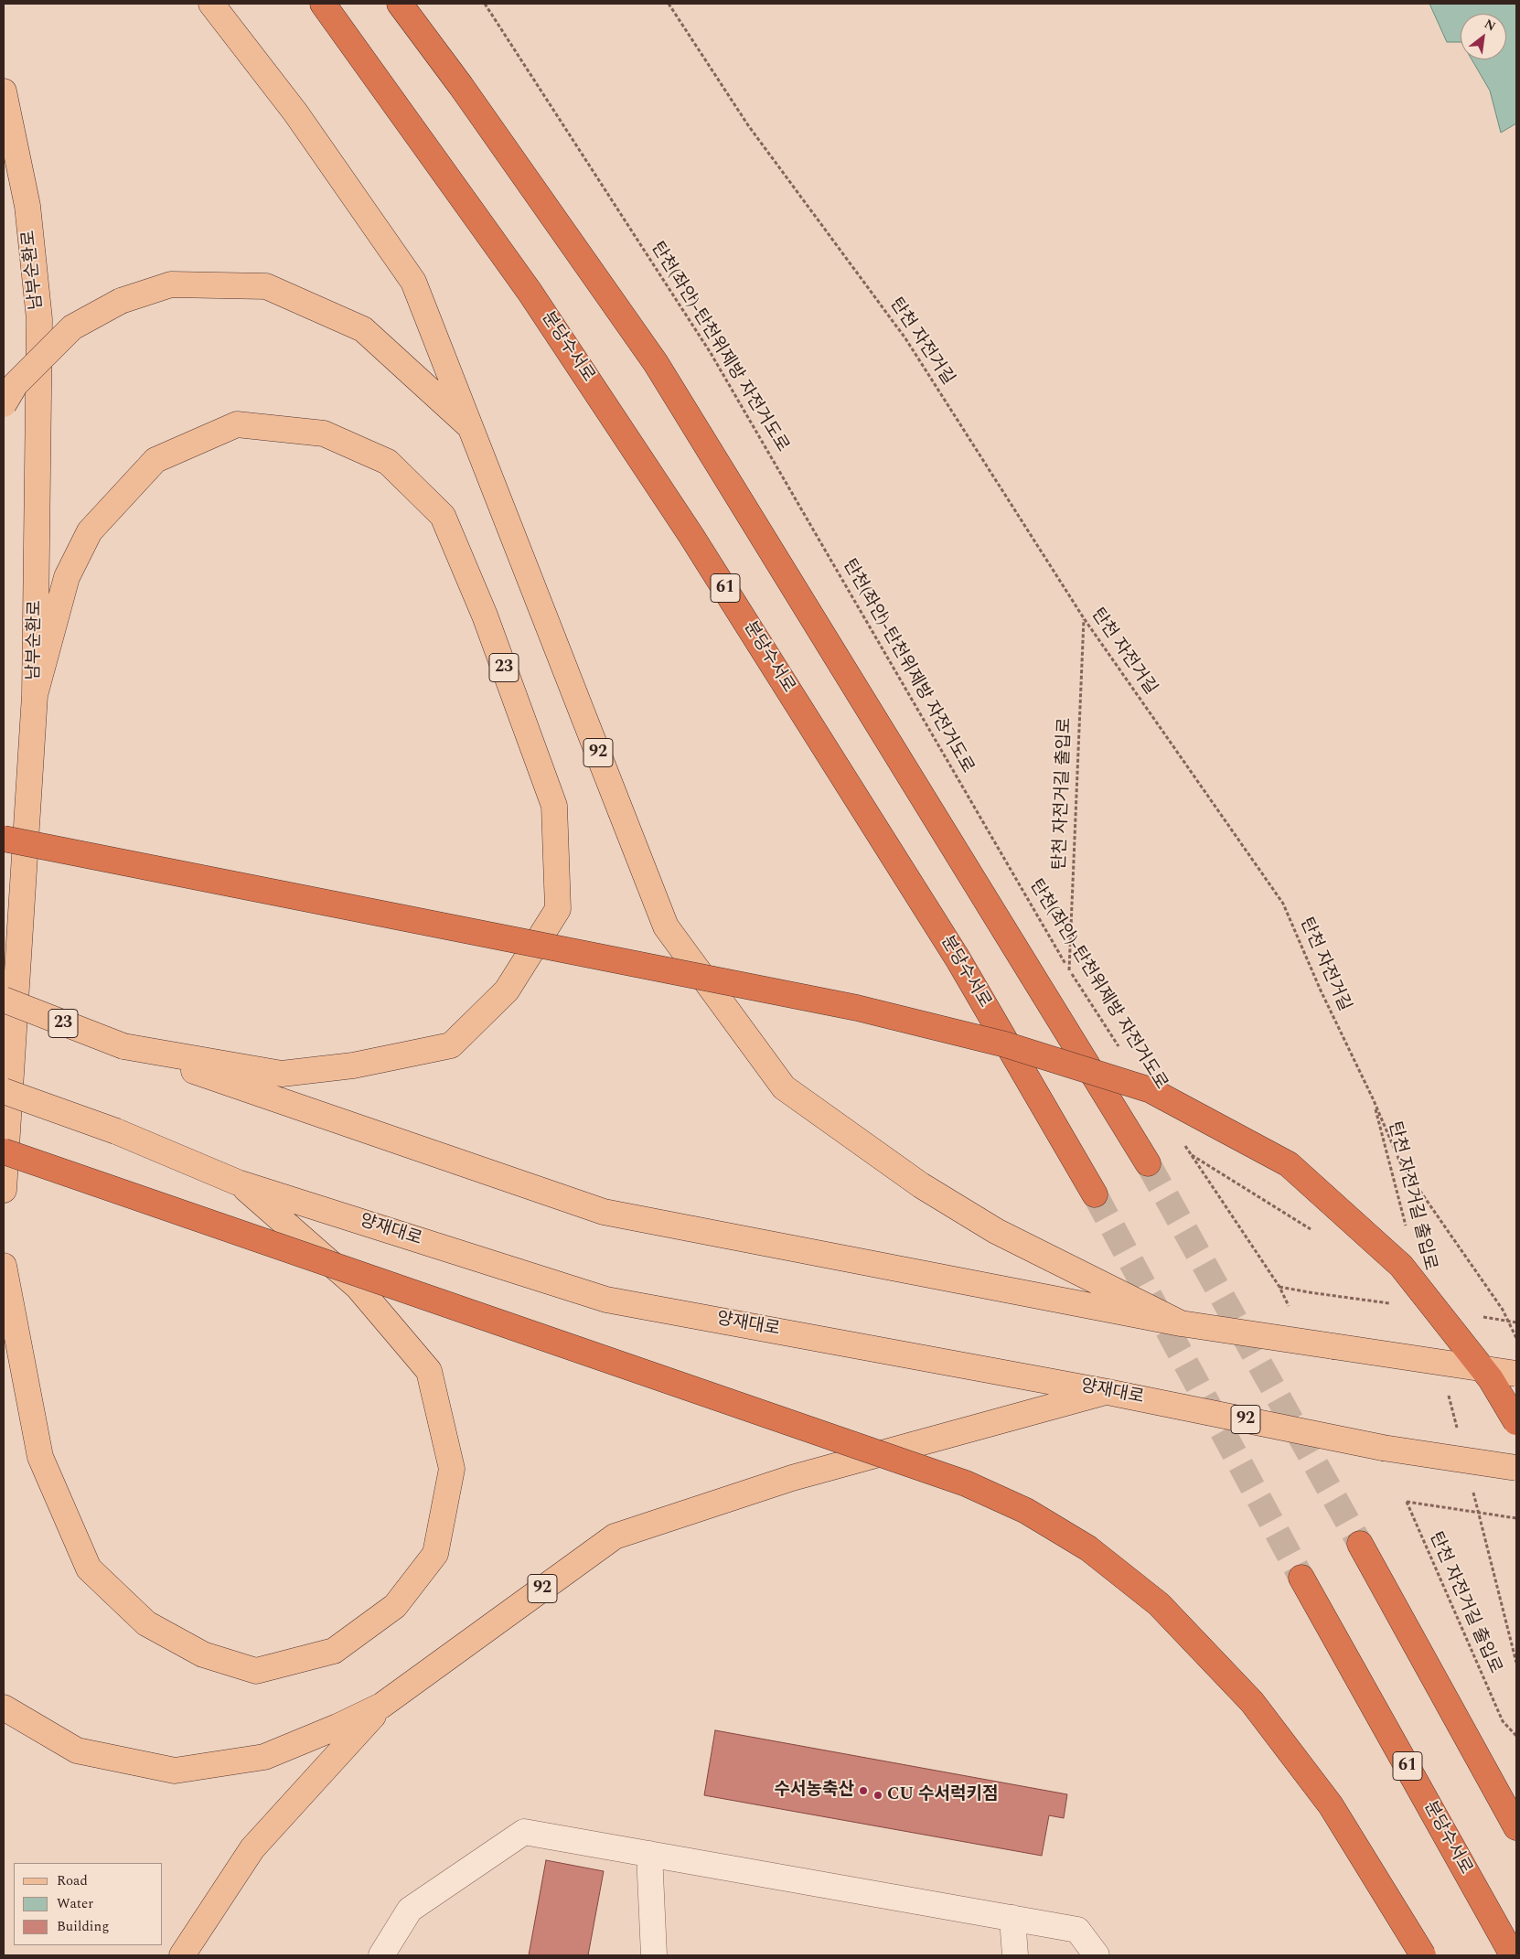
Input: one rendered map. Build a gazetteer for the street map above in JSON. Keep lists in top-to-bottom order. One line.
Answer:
{"streets":{"highway":["분당수서로","61"],"main road":["남부순환로","23","92","양재대로"],"path":["탄천 자전거길","탄천(좌안)-탄천위제방 자전거도로","탄천 자전거길 출입로"]},"crossings":[["남부순환로","23"],["탄천 자전거길","탄천 자전거길 출입로"],["탄천(좌안)-탄천위제방 자전거도로","탄천 자전거길 출입로"],["92","양재대로"]],"places":["수서농축산","CU 수서럭키점"],"legend":["Road","Water","Building"],"north":"top right"}
